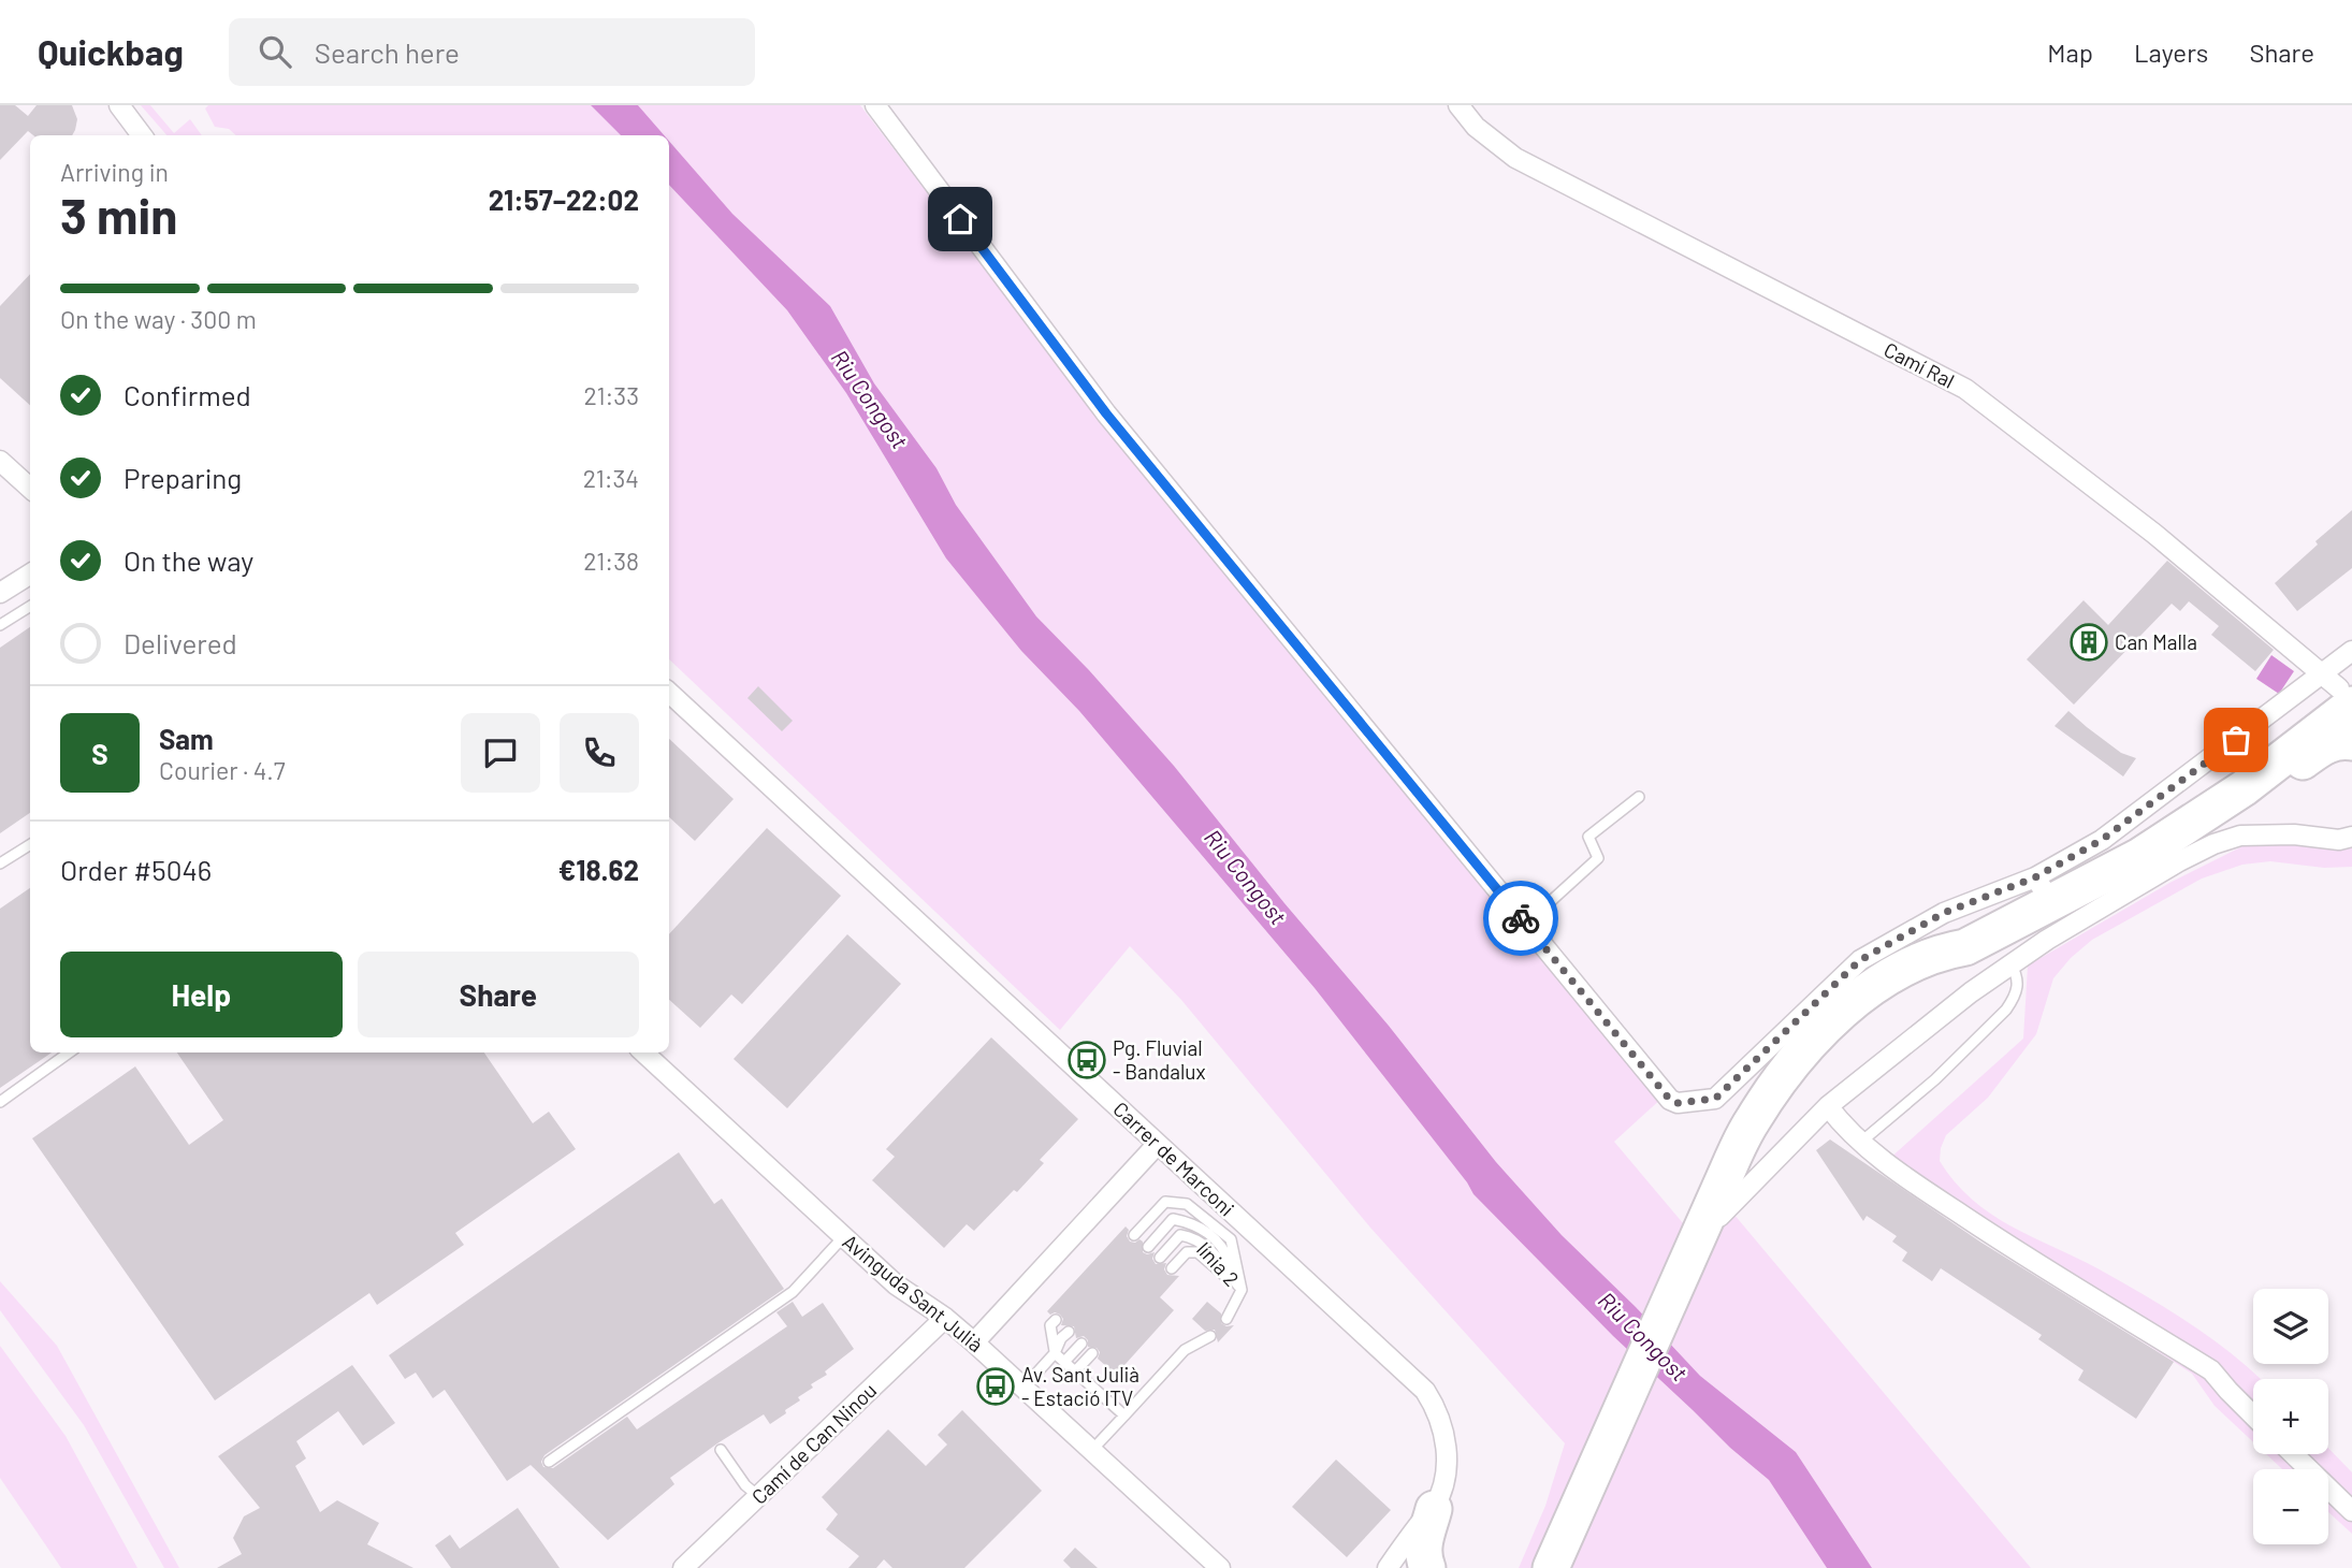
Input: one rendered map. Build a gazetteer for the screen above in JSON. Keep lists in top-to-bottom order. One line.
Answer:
{"streets":{"street":["Camí Ral","Carrer de Marconi","Avinguda Sant Julià","Camí de Can Ninou"],"lane":["línia 2"]},"crossings":[["Avinguda Sant Julià","Camí de Can Ninou"]],"water":["Riu Congost"],"places":{"building":["Can Malla"],"bus stop":["Pg. Fluvial - Bandalux","Av. Sant Julià - Estació ITV"]},"page":{"header":"Quickbag","search":"Search here","nav":["Map","Layers","Share"],"heading":["3 min","Arriving in","21:57–22:02"],"panel":["Sam","Courier · 4.7","Order #5046","€18.62"],"bar":"On the way · 300 m","list":[["Confirmed","21:33"],["Preparing","21:34"],["On the way","21:38"],"Delivered"],"round":"S","buttons":["Help","Share"],"map_buttons":["+","−"]}}
